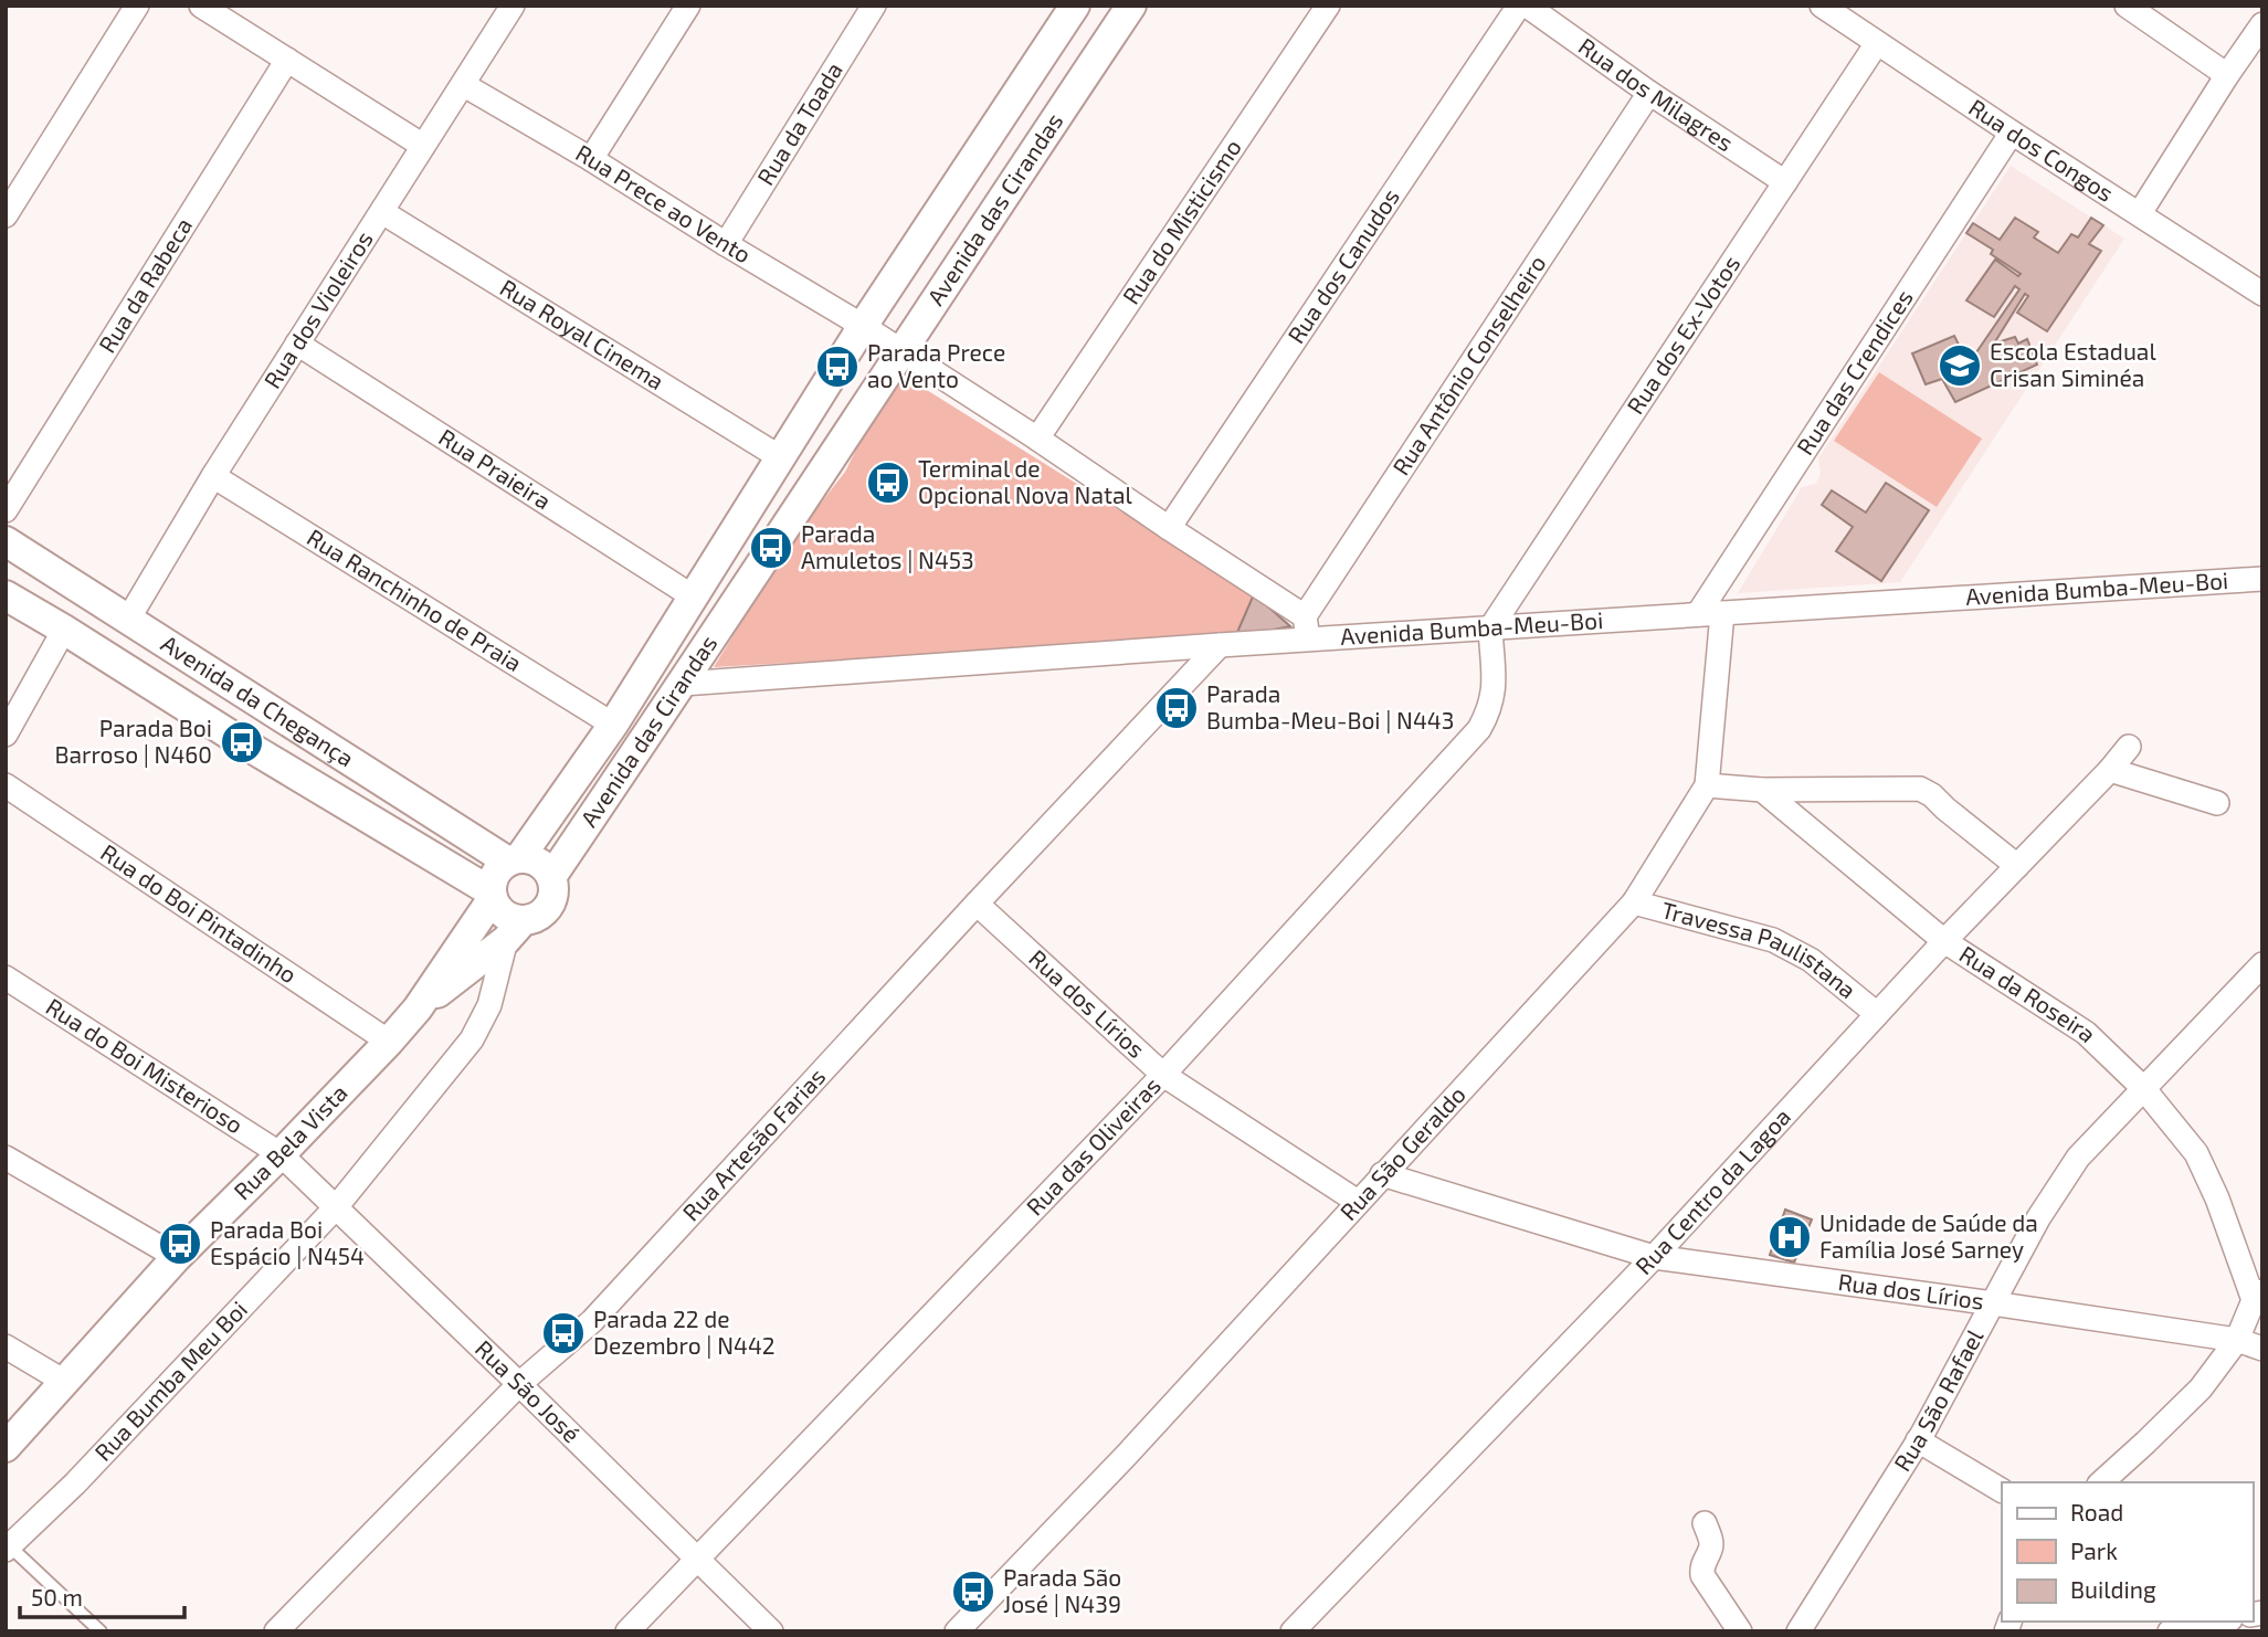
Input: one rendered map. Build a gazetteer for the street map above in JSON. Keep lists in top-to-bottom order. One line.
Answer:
{"streets":{"street":["Rua dos Milagres","Rua da Toada","Rua dos Congos","Rua Prece ao Vento","Avenida das Cirandas","Rua do Misticismo","Rua dos Canudos","Rua da Rabeca","Rua dos Violeiros","Rua Royal Cinema","Rua dos Ex-Votos","Rua Antônio Conselheiro","Rua das Crendices","Rua Praieira","Avenida Bumba-Meu-Boi","Rua Ranchinho de Praia","Avenida da Chegança","Rua do Boi Pintadinho","Travessa Paulistana","Rua da Roseira","Rua dos Lírios","Rua do Boi Misterioso","Rua Bela Vista","Rua Artesão Farias","Rua das Oliveiras","Rua São Geraldo","Rua Centro da Lagoa","Rua Bumba Meu Boi","Rua São José","Rua São Rafael"]},"crossings":[["Rua dos Milagres","Rua dos Ex-Votos"],["Rua dos Milagres","Rua Antônio Conselheiro"],["Rua da Toada","Rua Prece ao Vento"],["Rua dos Congos","Rua dos Ex-Votos"],["Rua dos Congos","Rua das Crendices"],["Rua Prece ao Vento","Avenida das Cirandas"],["Rua Prece ao Vento","Rua do Misticismo"],["Rua Prece ao Vento","Rua dos Canudos"],["Rua Prece ao Vento","Rua dos Violeiros"],["Rua Prece ao Vento","Rua Antônio Conselheiro"],["Avenida das Cirandas","Rua Royal Cinema"],["Avenida das Cirandas","Rua Praieira"],["Avenida das Cirandas","Avenida Bumba-Meu-Boi"],["Avenida das Cirandas","Rua Ranchinho de Praia"],["Avenida das Cirandas","Avenida da Chegança"],["Avenida das Cirandas","Rua Bumba Meu Boi"],["Rua dos Violeiros","Rua Royal Cinema"],["Rua dos Violeiros","Rua Praieira"],["Rua dos Violeiros","Rua Ranchinho de Praia"],["Rua dos Violeiros","Avenida da Chegança"],["Rua dos Ex-Votos","Avenida Bumba-Meu-Boi"],["Rua dos Ex-Votos","Rua das Oliveiras"],["Rua das Crendices","Avenida Bumba-Meu-Boi"],["Avenida Bumba-Meu-Boi","Rua Artesão Farias"],["Avenida Bumba-Meu-Boi","Rua das Oliveiras"],["Avenida Bumba-Meu-Boi","Rua São Geraldo"],["Avenida da Chegança","Rua Bumba Meu Boi"],["Rua do Boi Pintadinho","Rua Bela Vista"],["Travessa Paulistana","Rua São Geraldo"],["Travessa Paulistana","Rua Centro da Lagoa"],["Rua da Roseira","Rua Centro da Lagoa"],["Rua da Roseira","Rua São Rafael"],["Rua dos Lírios","Rua Artesão Farias"],["Rua dos Lírios","Rua das Oliveiras"],["Rua dos Lírios","Rua São Geraldo"],["Rua dos Lírios","Rua Centro da Lagoa"],["Rua dos Lírios","Rua São Rafael"],["Rua do Boi Misterioso","Rua Bela Vista"],["Rua do Boi Misterioso","Rua São José"],["Rua Bela Vista","Rua São José"],["Rua Artesão Farias","Rua São José"],["Rua das Oliveiras","Rua São José"],["Rua Bumba Meu Boi","Rua São José"]],"places":{"school or university":["Escola Estadual Crisan Siminéa"],"bus stop":["Parada Prece ao Vento","Terminal de Opcional Nova Natal","Parada Amuletos | N453","Parada Bumba-Meu-Boi | N443","Parada Boi Barroso | N460","Parada Boi Espácio | N454","Parada 22 de Dezembro | N442","Parada São José | N439"],"hospital":["Unidade de Saúde da Família José Sarney"]},"legend":["Road","Park","Building"],"scale_bar":"50 m"}
